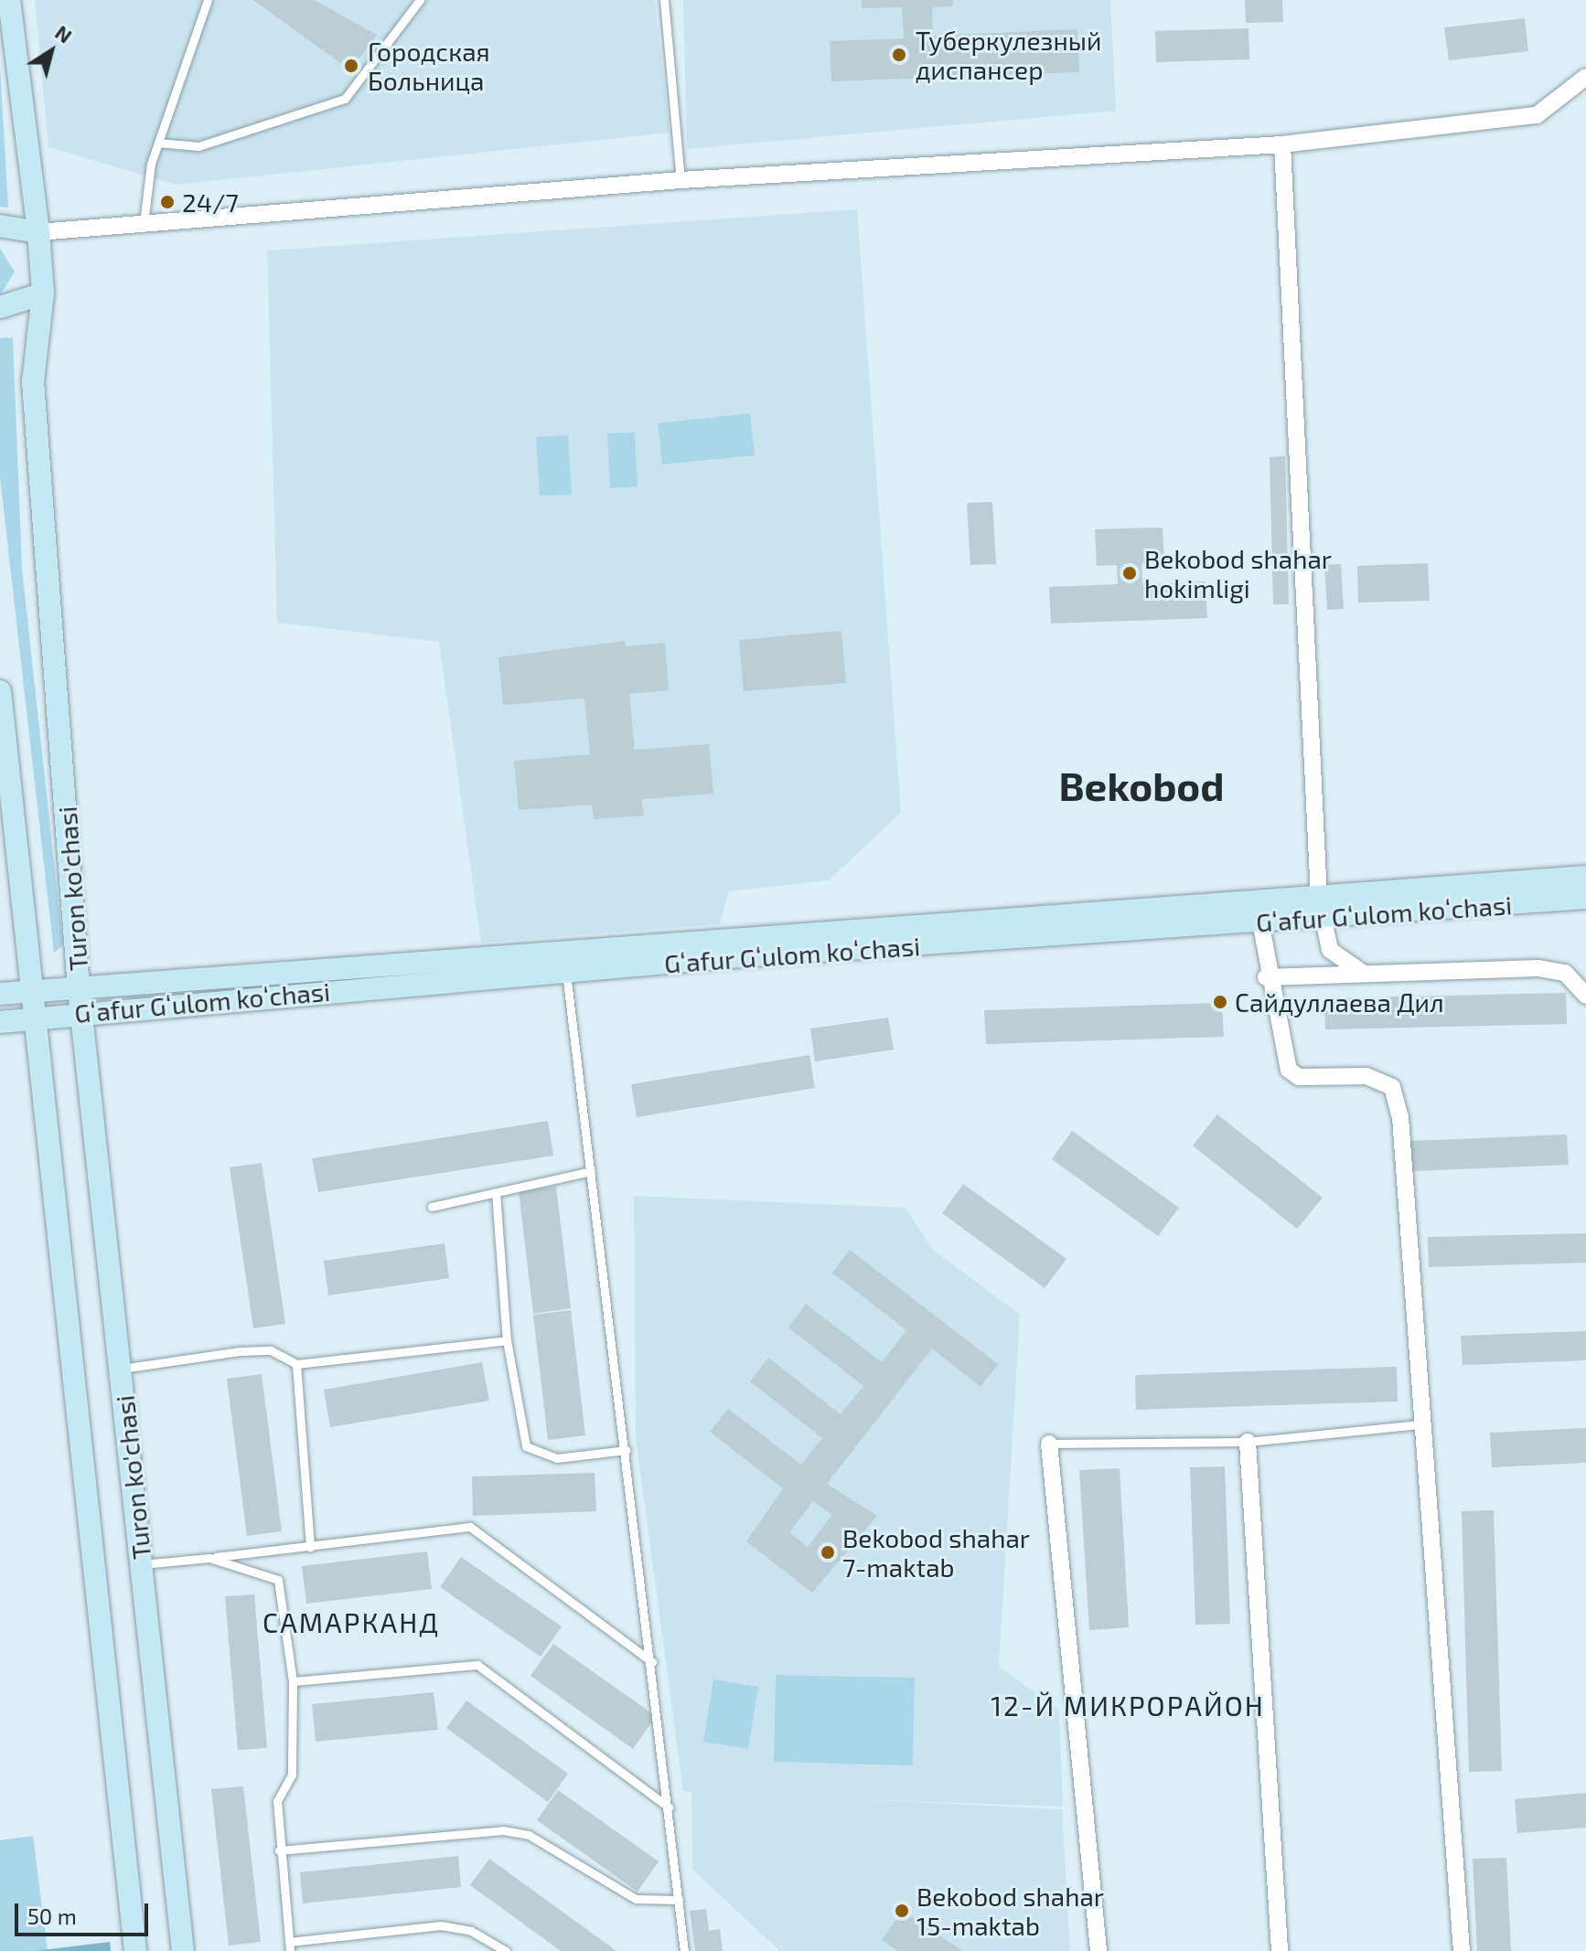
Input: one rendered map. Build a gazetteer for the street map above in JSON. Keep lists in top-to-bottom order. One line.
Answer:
{"streets":{"main road":["Turon ko'chasi","Gʻafur Gʻulom koʻchasi"]},"crossings":[["Turon ko'chasi","Gʻafur Gʻulom koʻchasi"]],"districts":["Bekobod","САМАРКАНД","12-Й МИКРОРАЙОН"],"places":["Туберкулезный диспансер","Городская Больница","24/7","Bekobod shahar hokimligi","Сайдуллаева Дил","Bekobod shahar 7-maktab","Bekobod shahar 15-maktab"],"scale_bar":"50 m","north":"top right"}
